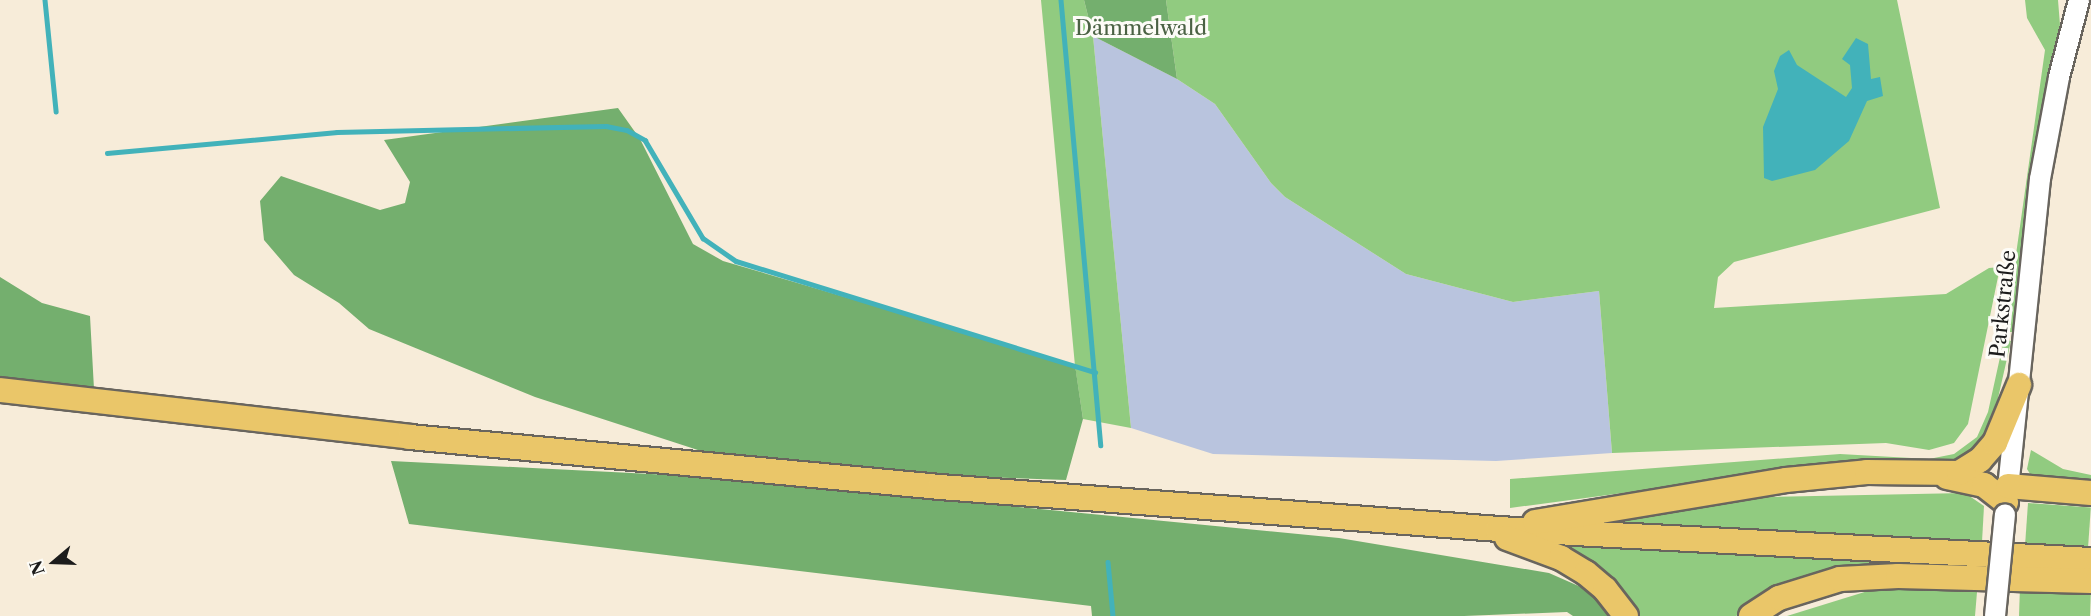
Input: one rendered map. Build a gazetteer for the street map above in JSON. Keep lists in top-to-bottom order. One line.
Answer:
{"streets":{"street":["Parkstraße"]},"parks":["Dämmelwald"],"north":"left"}
